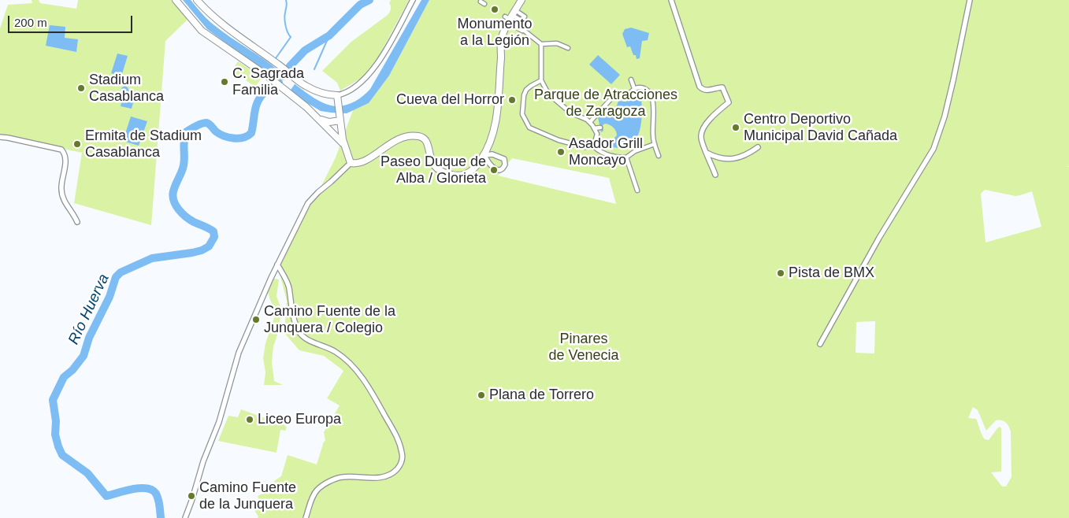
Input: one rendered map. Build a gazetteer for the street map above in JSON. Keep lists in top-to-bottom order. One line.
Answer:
{"water":["Río Huerva"],"parks":["Parque de Atracciones de Zaragoza","Pinares de Venecia"],"places":["Monumento a la Legión","C. Sagrada Familia","Stadium Casablanca","Cueva del Horror","Centro Deportivo Municipal David Cañada","Ermita de Stadium Casablanca","Asador Grill Moncayo","Paseo Duque de Alba / Glorieta","Pista de BMX","Camino Fuente de la Junquera / Colegio","Plana de Torrero","Liceo Europa","Camino Fuente de la Junquera"],"scale_bar":"200 m"}
